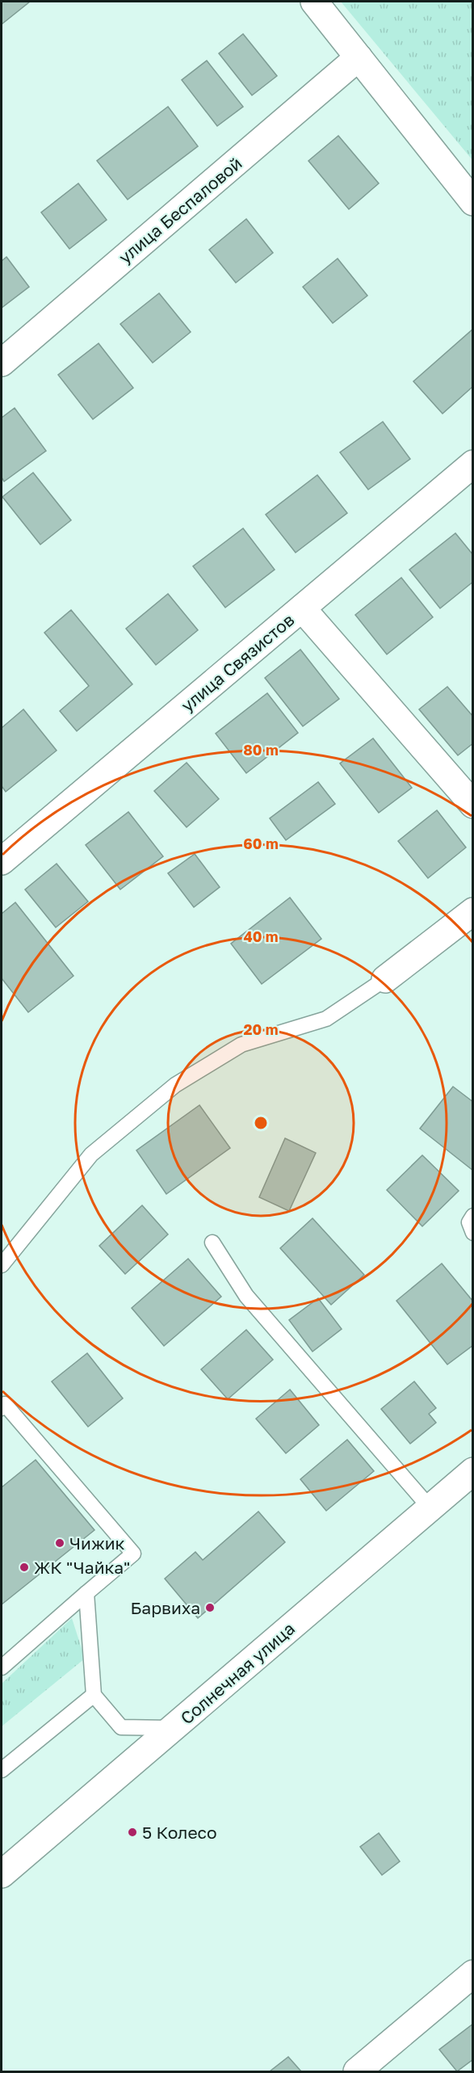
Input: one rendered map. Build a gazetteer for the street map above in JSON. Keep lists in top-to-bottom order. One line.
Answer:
{"streets":{"street":["улица Беспаловой","улица Связистов","Солнечная улица"]},"places":["Чижик","ЖК \"Чайка\"","Барвиха","5 Колесо"],"rings":["80 m","60 m","40 m","20 m"]}
